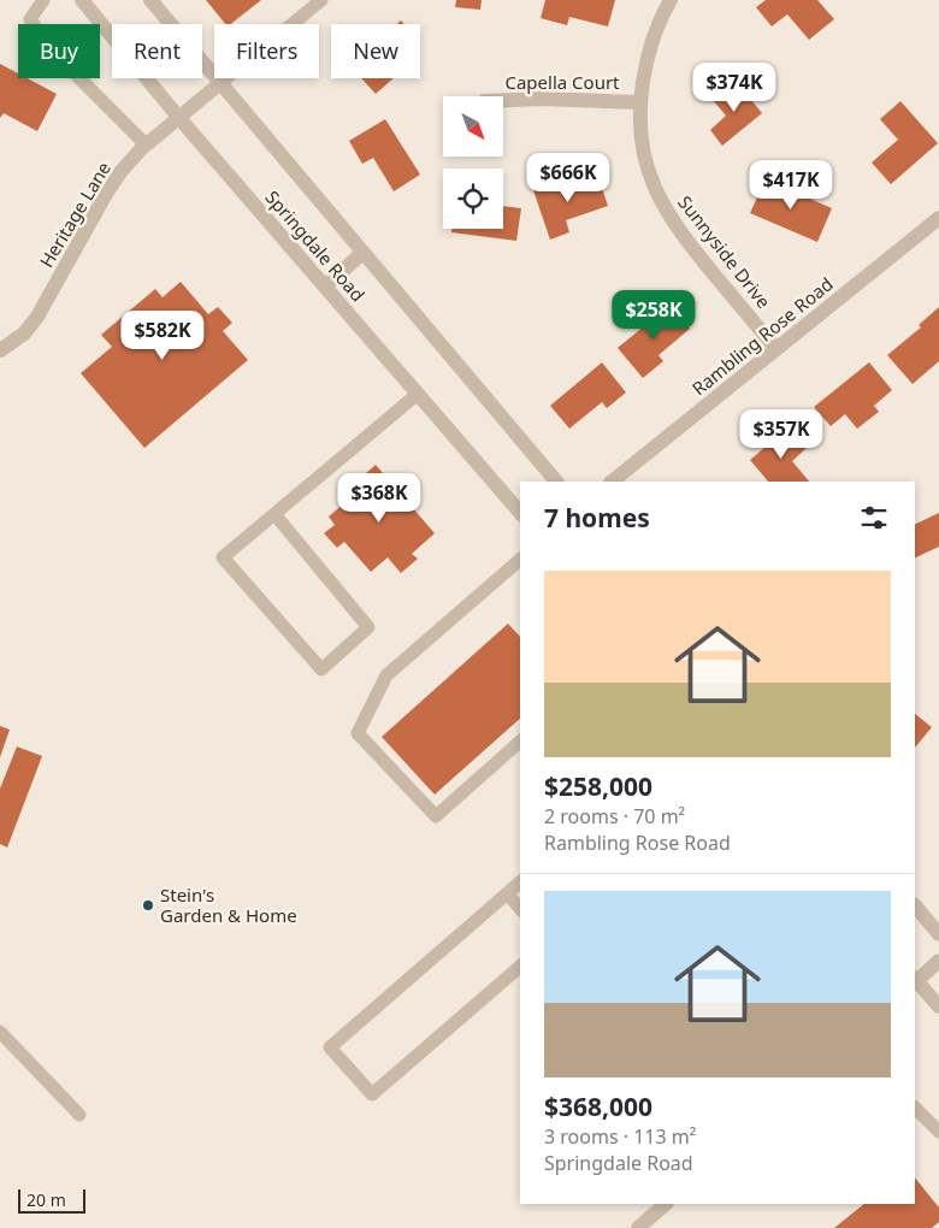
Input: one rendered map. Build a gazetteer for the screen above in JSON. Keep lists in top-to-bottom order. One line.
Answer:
{"streets":{"street":["Capella Court","Heritage Lane","Springdale Road","Sunnyside Drive","Rambling Rose Road"]},"crossings":[["Capella Court","Sunnyside Drive"],["Heritage Lane","Springdale Road"],["Sunnyside Drive","Rambling Rose Road"]],"places":["Stein's Garden & Home"],"scale_bar":"20 m","north":"bottom right","page":{"chip":["Buy","Rent","Filters","New"],"price":["$374K","$666K","$417K","$258K","$582K","$357K","$368K"],"heading":"7 homes","list":[{"name":"$258,000","note":"2 rooms · 70 m² · Rambling Rose Road"},{"name":"$368,000","note":"3 rooms · 113 m² · Springdale Road"}],"scale":"20 m"}}
